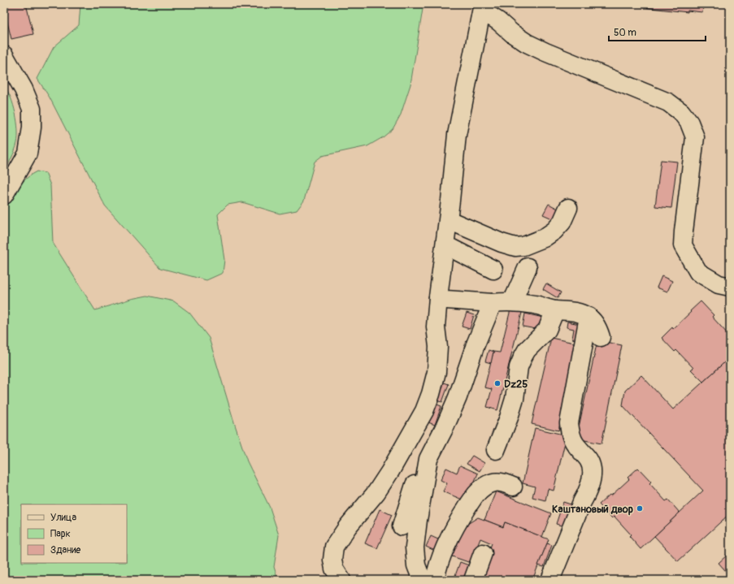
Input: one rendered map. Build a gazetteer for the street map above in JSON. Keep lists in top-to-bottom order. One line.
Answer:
{"places":["Dz25","Каштановый двор"],"legend":["Улица","Парк","Здание"],"scale_bar":"50 m"}
